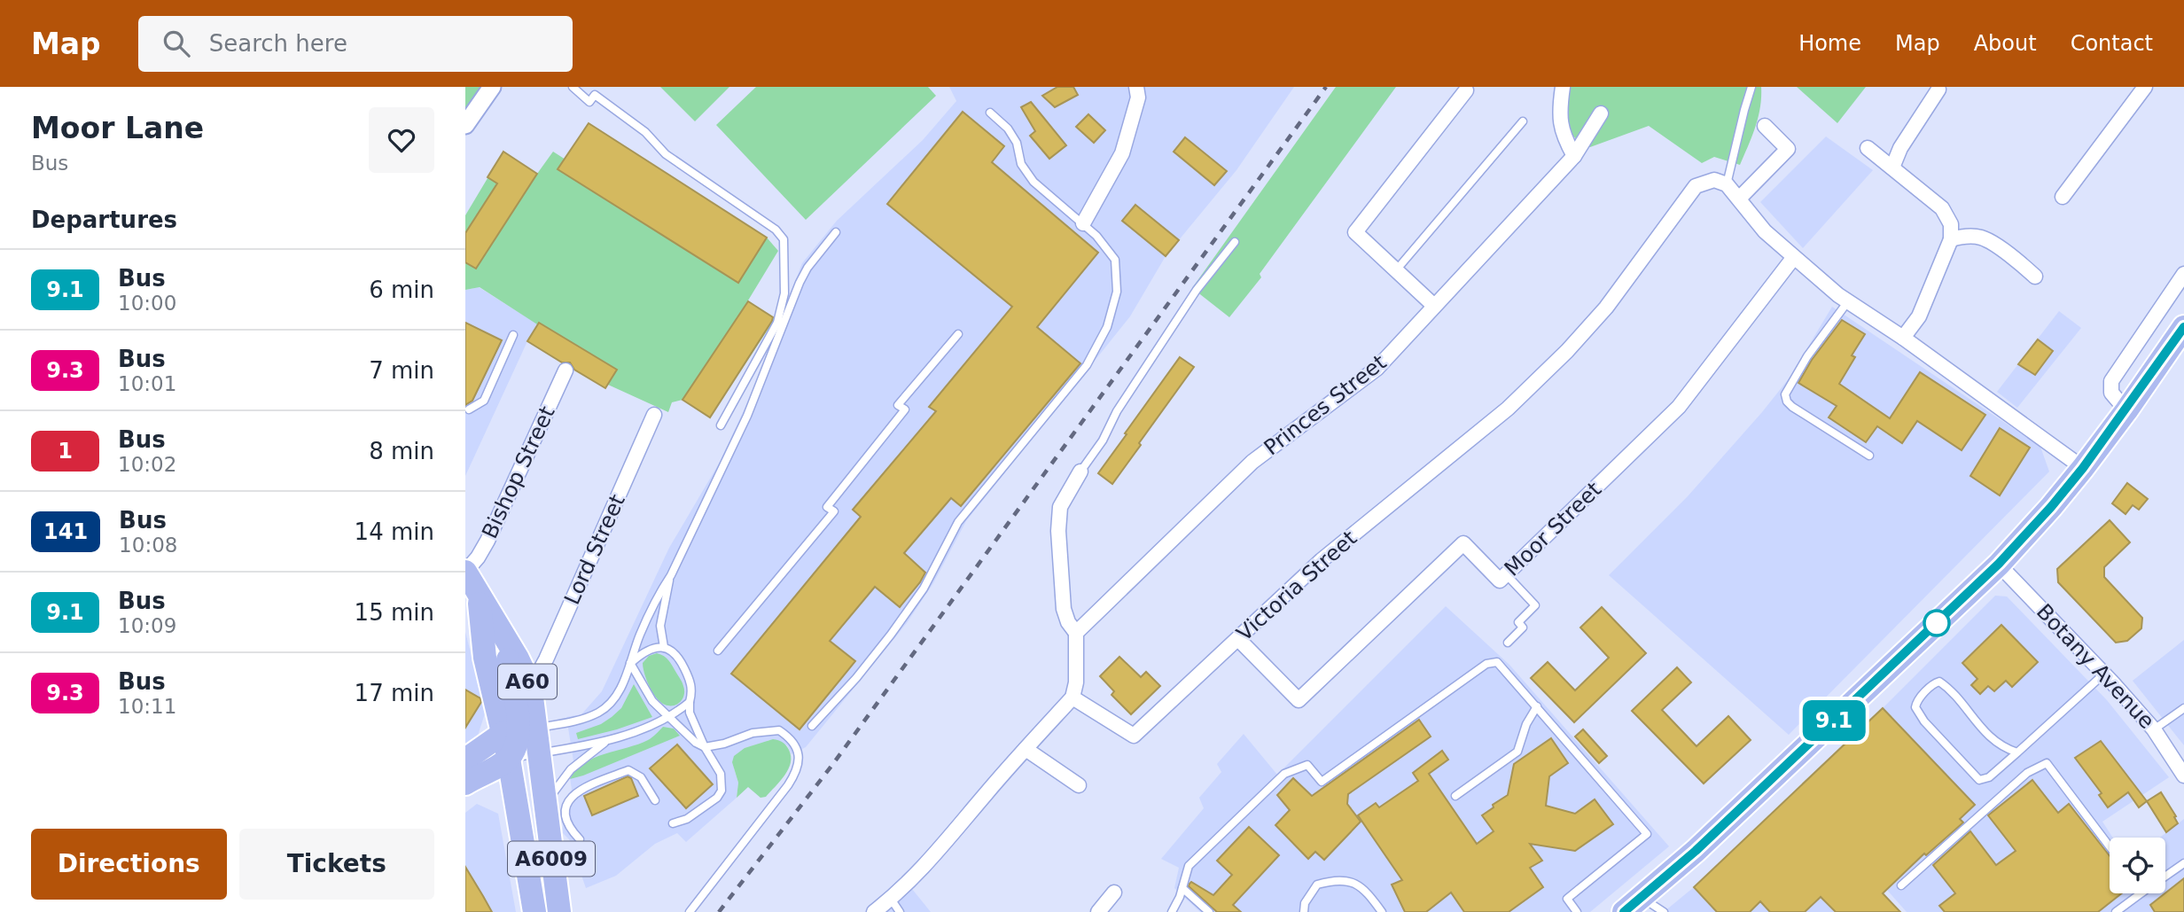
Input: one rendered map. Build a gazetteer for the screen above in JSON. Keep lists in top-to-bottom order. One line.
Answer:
{"streets":{"highway":["A60","A6009"],"street":["Princes Street","Bishop Street","Moor Street","Lord Street","Victoria Street","Botany Avenue"]},"crossings":[["Bishop Street","A60"],["Moor Street","Victoria Street"],["Lord Street","A60"],["A60","A6009"]],"lines":["bus line 9.1"],"page":{"header":"Map","search":"Search here","nav":["Home","Map","About","Contact"],"heading":[["Moor Lane","Bus"],"Departures"],"on_map":"9.1","list":[{"mark":"9.1","name":"Bus","note":"10:00","value":"6 min"},{"mark":"9.3","name":"Bus","note":"10:01","value":"7 min"},{"mark":"1","name":"Bus","note":"10:02","value":"8 min"},{"mark":"141","name":"Bus","note":"10:08","value":"14 min"},{"mark":"9.1","name":"Bus","note":"10:09","value":"15 min"},{"mark":"9.3","name":"Bus","note":"10:11","value":"17 min"}],"buttons":["Directions","Tickets"]}}
